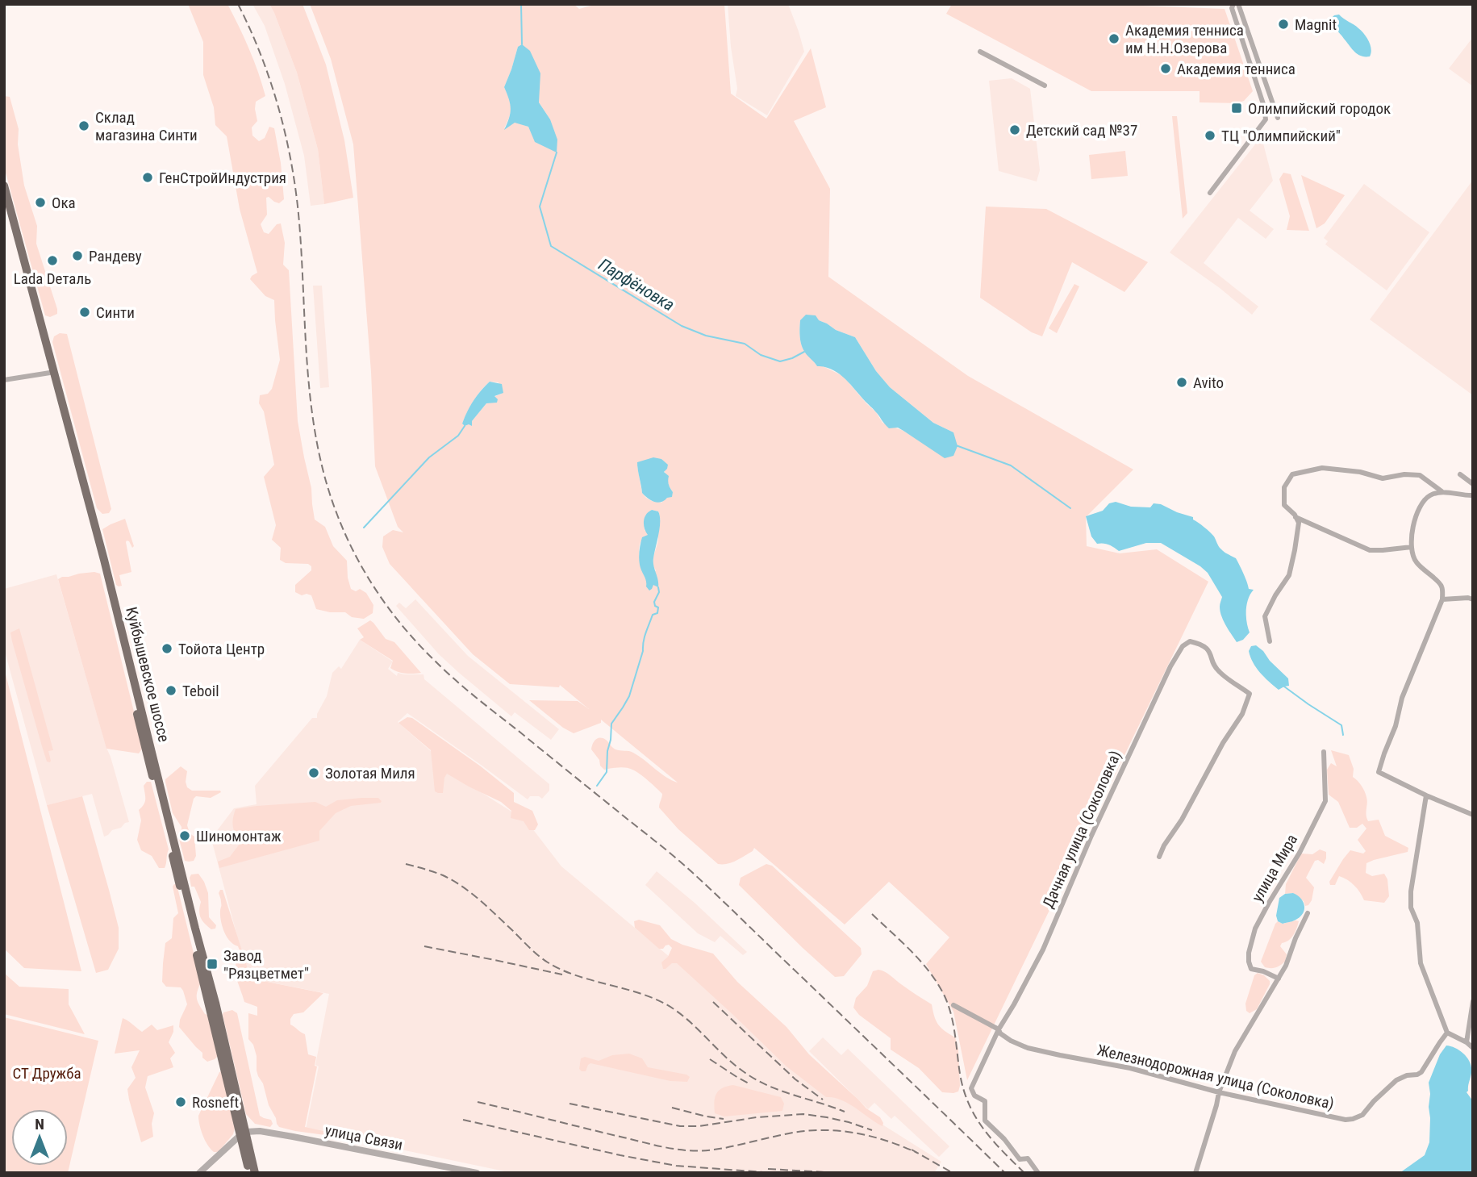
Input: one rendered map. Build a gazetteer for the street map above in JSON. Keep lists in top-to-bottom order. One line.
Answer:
{"streets":{"main road":["Куйбышевское шоссе"],"street":["Дачная улица (Соколовка)","улица Мира","Железнодорожная улица (Соколовка)","улица Связи"]},"crossings":[["Куйбышевское шоссе","улица Связи"],["Дачная улица (Соколовка)","Железнодорожная улица (Соколовка)"]],"water":["Парфёновка"],"parks":["СТ Дружба"],"places":{"other":["Magnit","Академия тенниса им Н.Н.Озерова","Академия тенниса","Склад магазина Синти","Детский сад №37","ТЦ \"Олимпийский\"","ГенСтройИндустрия","Ока","Рандеву","Lada Dеталь","Синти","Avito","Тойота Центр","Teboil","Золотая Миля","Шиномонтаж","Rosneft"],"transit":["Олимпийский городок","Завод \"Рязцветмет\""]},"north":"top"}
